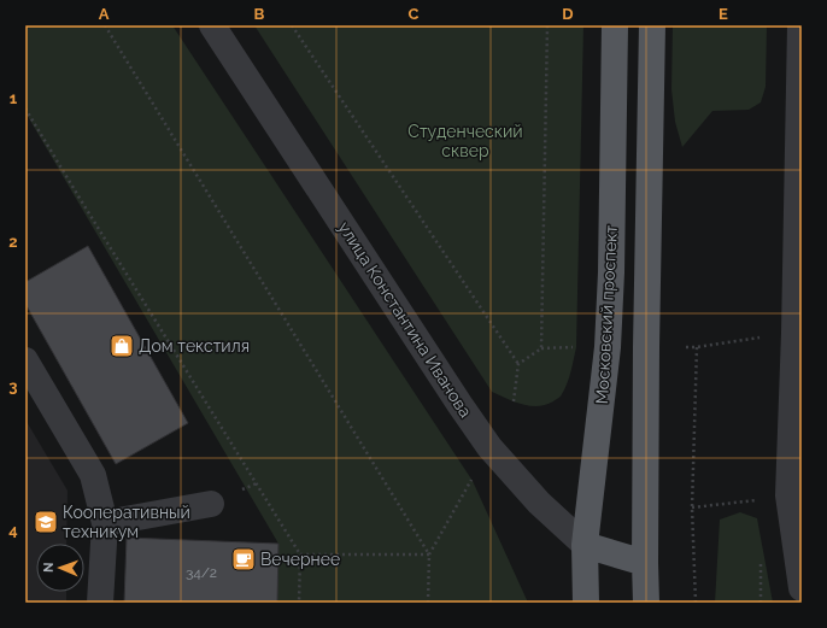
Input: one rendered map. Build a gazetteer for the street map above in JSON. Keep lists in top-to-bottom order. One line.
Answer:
{"streets":{"main road":["Московский проспект","улица Константина Иванова"]},"crossings":[["Московский проспект","улица Константина Иванова"]],"parks":["Студенческий сквер"],"places":{"shop":["Дом текстиля"],"school or university":["Кооперативный техникум"],"cafe":["Вечернее"]},"house_numbers":["34/2"],"north":"left","grid":{"columns":["A","B","C","D","E"],"rows":["1","2","3","4"]}}
